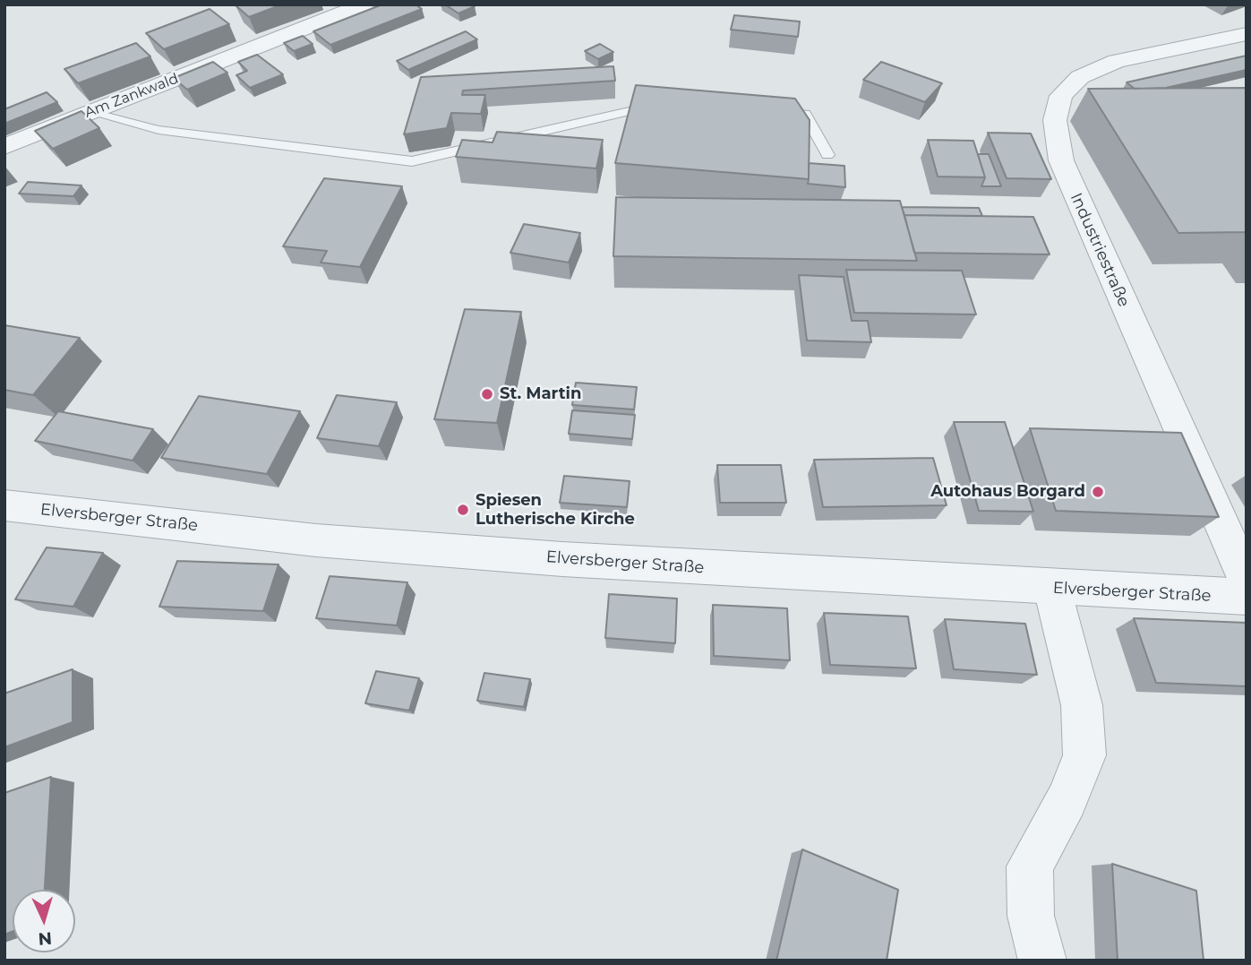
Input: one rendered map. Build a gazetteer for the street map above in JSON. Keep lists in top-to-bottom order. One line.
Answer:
{"streets":{"street":["Am Zankwald","Industriestraße","Elversberger Straße"]},"places":["St. Martin","Autohaus Borgard","Spiesen Lutherische Kirche"],"north":"bottom"}
